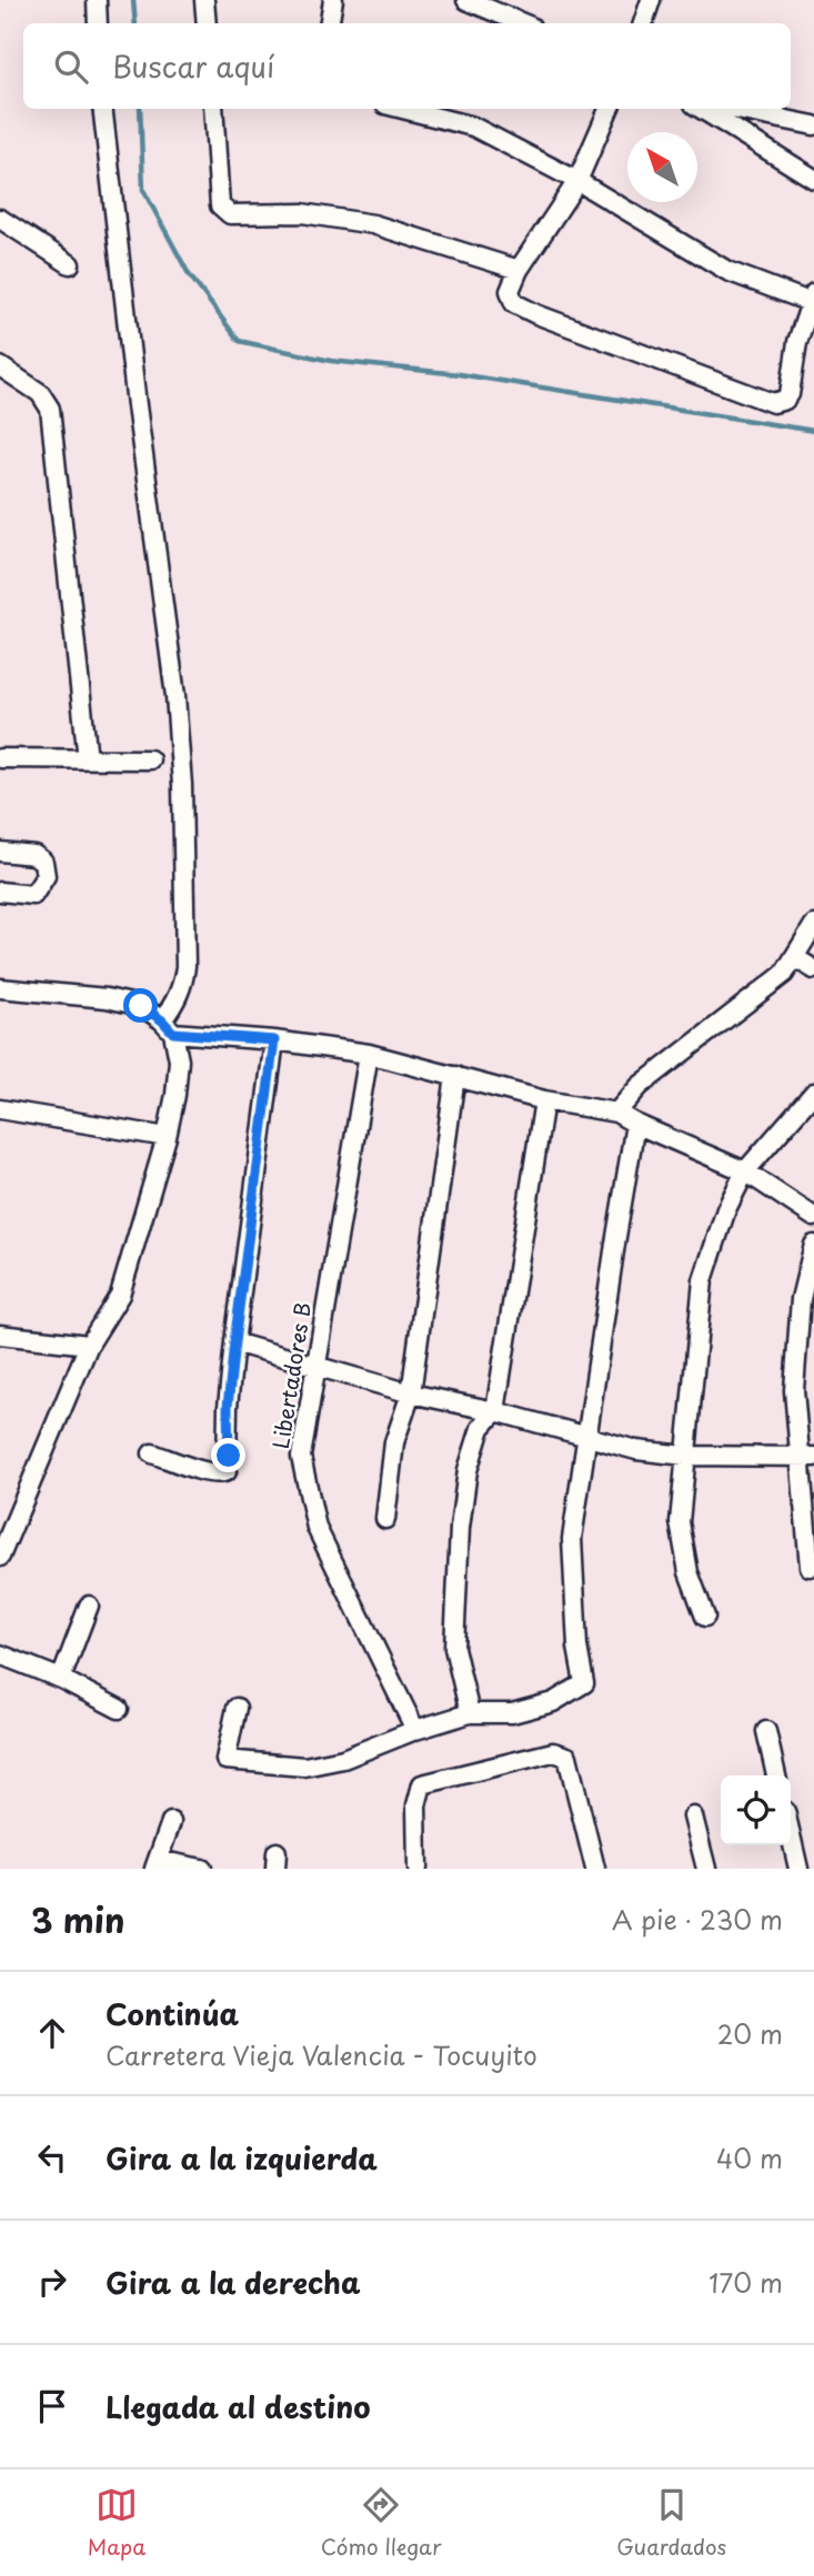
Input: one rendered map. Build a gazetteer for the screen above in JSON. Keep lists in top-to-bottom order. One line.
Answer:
{"streets":{"street":["Libertadores B"]},"north":"top left","page":{"search":"Buscar aquí","heading":["3 min","A pie · 230 m"],"list":[["Continúa","Carretera Vieja Valencia - Tocuyito","20 m"],["Gira a la izquierda","40 m"],["Gira a la derecha","170 m"],"Llegada al destino"],"nav":["Mapa","Cómo llegar","Guardados"]}}
